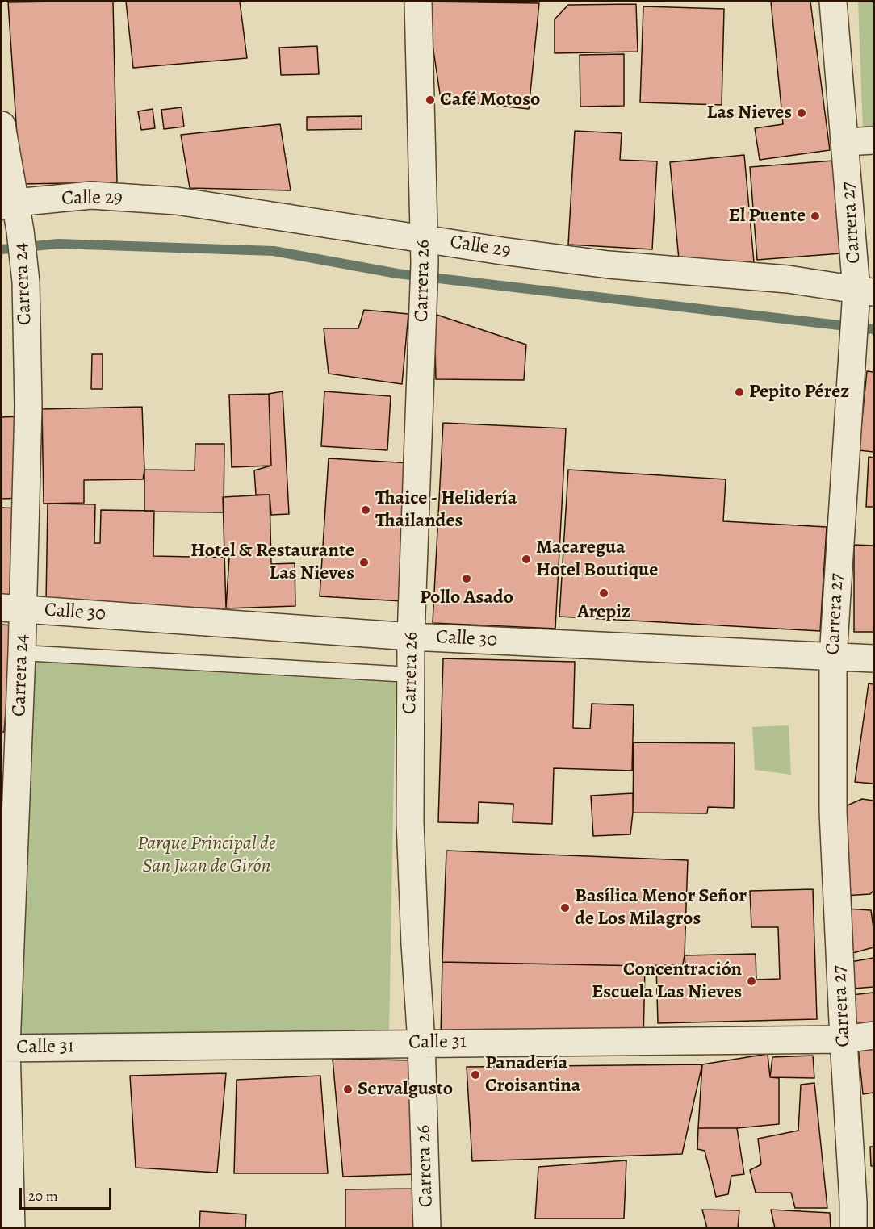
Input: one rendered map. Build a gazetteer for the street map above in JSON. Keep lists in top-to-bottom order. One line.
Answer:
{"streets":{"street":["Calle 29","Carrera 27","Carrera 26","Carrera 24","Calle 30","Calle 31"]},"crossings":[["Calle 29","Carrera 27"],["Calle 29","Carrera 26"],["Calle 29","Carrera 24"],["Carrera 27","Calle 30"],["Carrera 27","Calle 31"],["Carrera 26","Calle 30"],["Carrera 26","Calle 31"],["Carrera 24","Calle 30"],["Carrera 24","Calle 31"]],"parks":["Parque Principal de San Juan de Girón"],"places":["Café Motoso","Las Nieves","El Puente","Pepito Pérez","Thaice - Helidería Thailandes","Macaregua Hotel Boutique","Hotel & Restaurante Las Nieves","Pollo Asado","Arepiz","Basílica Menor Señor de Los Milagros","Concentración Escuela Las Nieves","Panadería Croisantina","Servalgusto"],"scale_bar":"20 m"}
